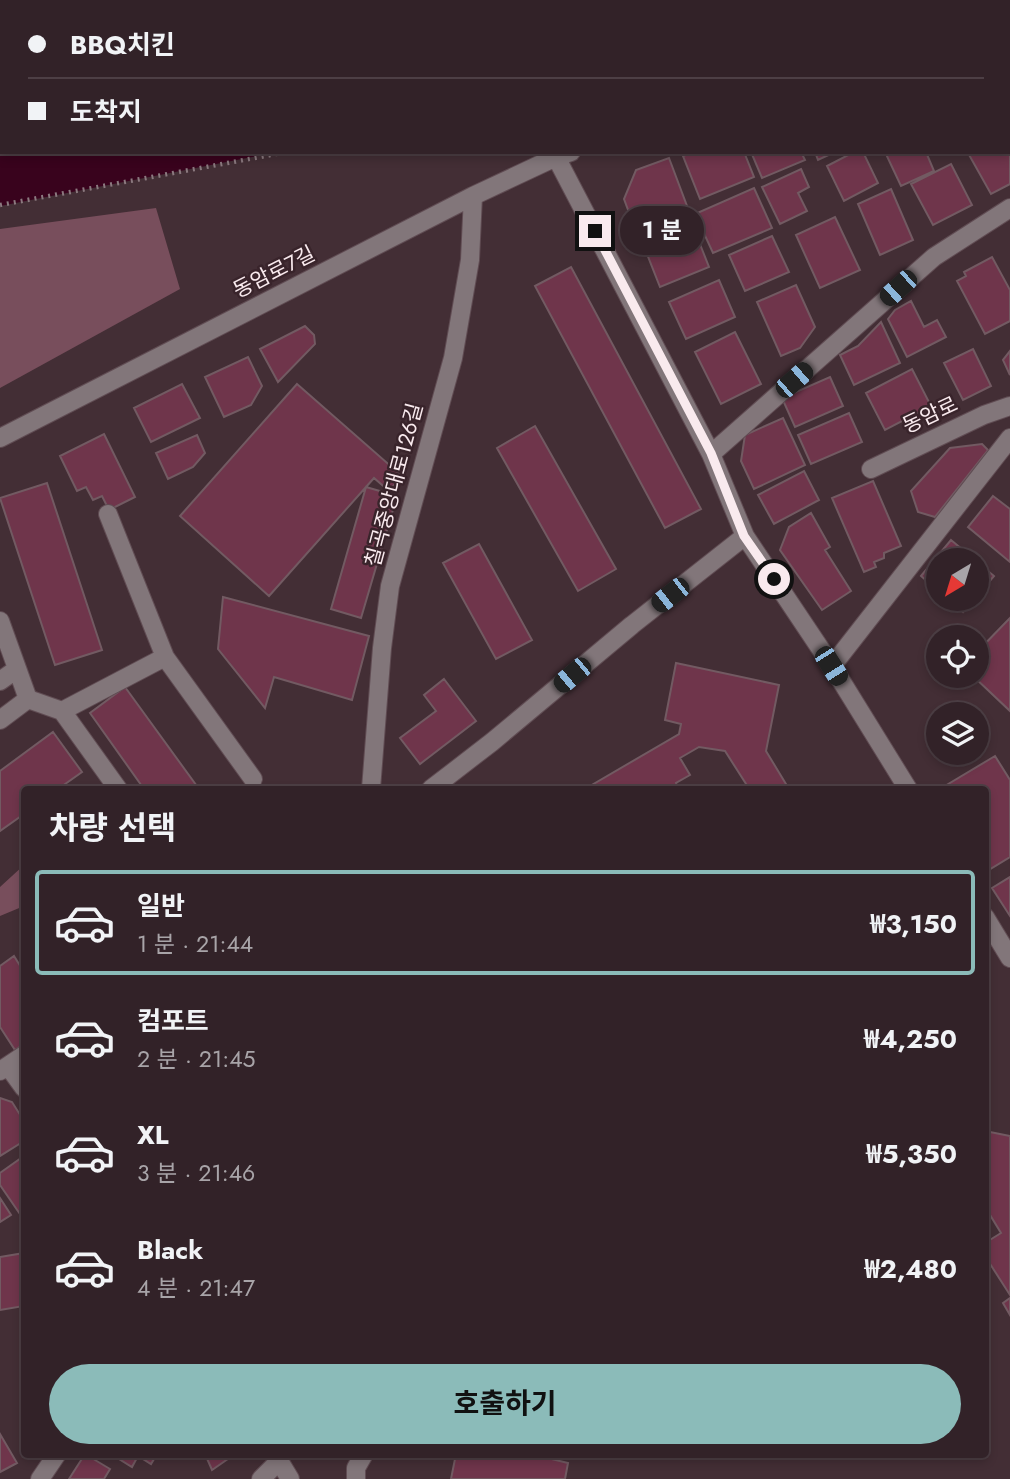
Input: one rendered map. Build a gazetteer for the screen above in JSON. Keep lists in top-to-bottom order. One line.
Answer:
{"streets":{"street":["동암로7길","동암로","칠곡중앙대로126길"]},"crossings":[["동암로7길","칠곡중앙대로126길"]],"north":"bottom left","page":{"banner":["BBQ치킨","도착지"],"bubble":"1 분","heading":"차량 선택","list":[{"name":"일반","note":"1 분 · 21:44","value":"₩3,150"},{"name":"컴포트","note":"2 분 · 21:45","value":"₩4,250"},{"name":"XL","note":"3 분 · 21:46","value":"₩5,350"},{"name":"Black","note":"4 분 · 21:47","value":"₩2,480"}],"buttons":"호출하기"}}
